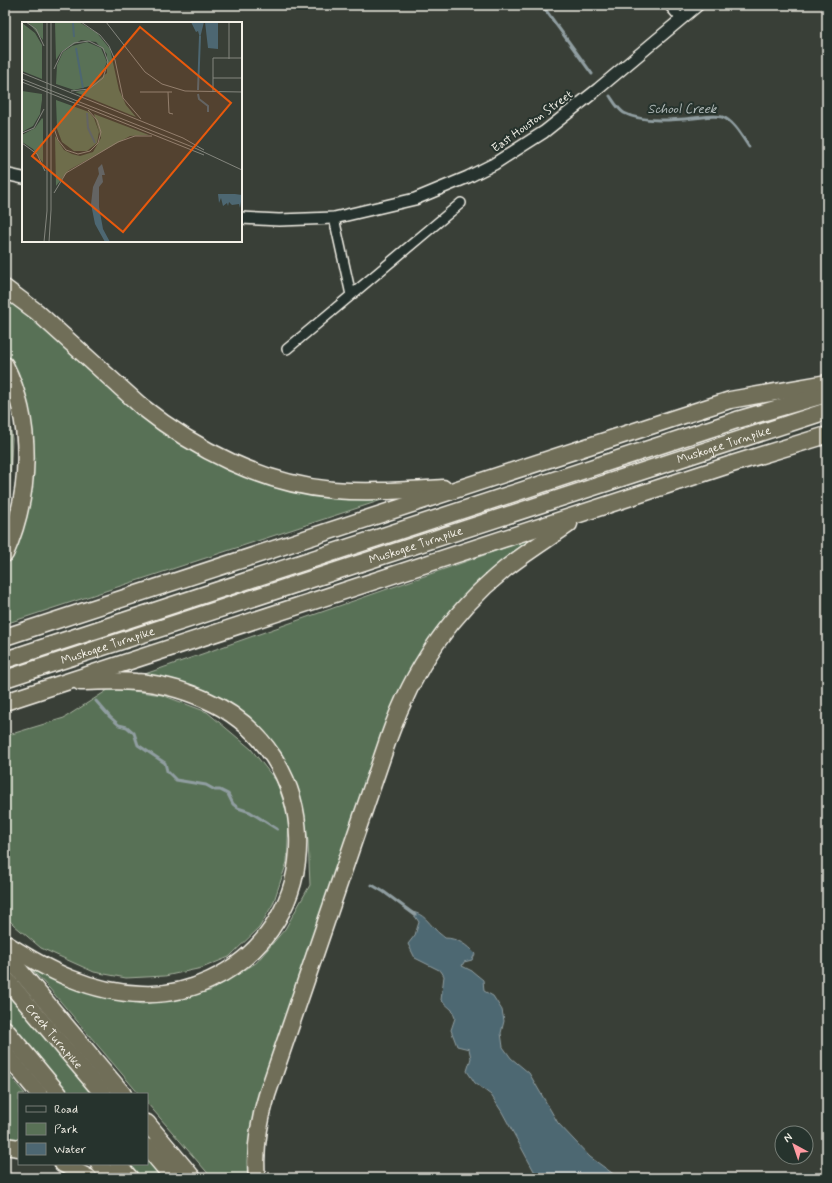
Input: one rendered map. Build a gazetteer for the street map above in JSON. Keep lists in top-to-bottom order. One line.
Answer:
{"streets":{"highway":["Muskogee Turnpike","Creek Turnpike"],"street":["East Houston Street"]},"water":["School Creek"],"legend":["Road","Park","Water"],"north":"top left"}
